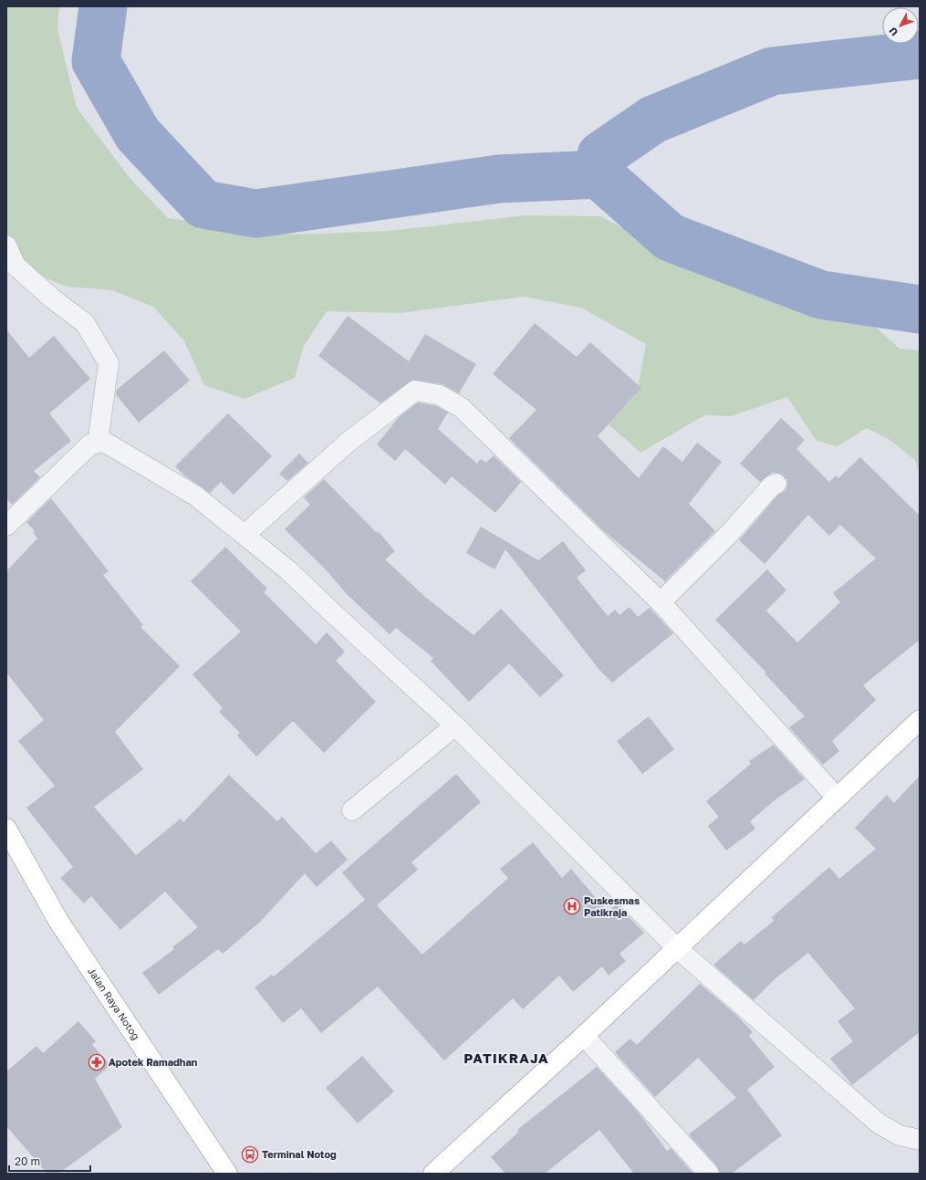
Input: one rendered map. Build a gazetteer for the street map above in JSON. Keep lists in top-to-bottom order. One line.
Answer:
{"streets":{"highway":["Jalan Raya Notog"]},"districts":["PATIKRAJA"],"places":{"hospital":["Puskesmas Patikraja"],"pharmacy":["Apotek Ramadhan"],"bus stop":["Terminal Notog"]},"scale_bar":"20 m","north":"bottom left"}
